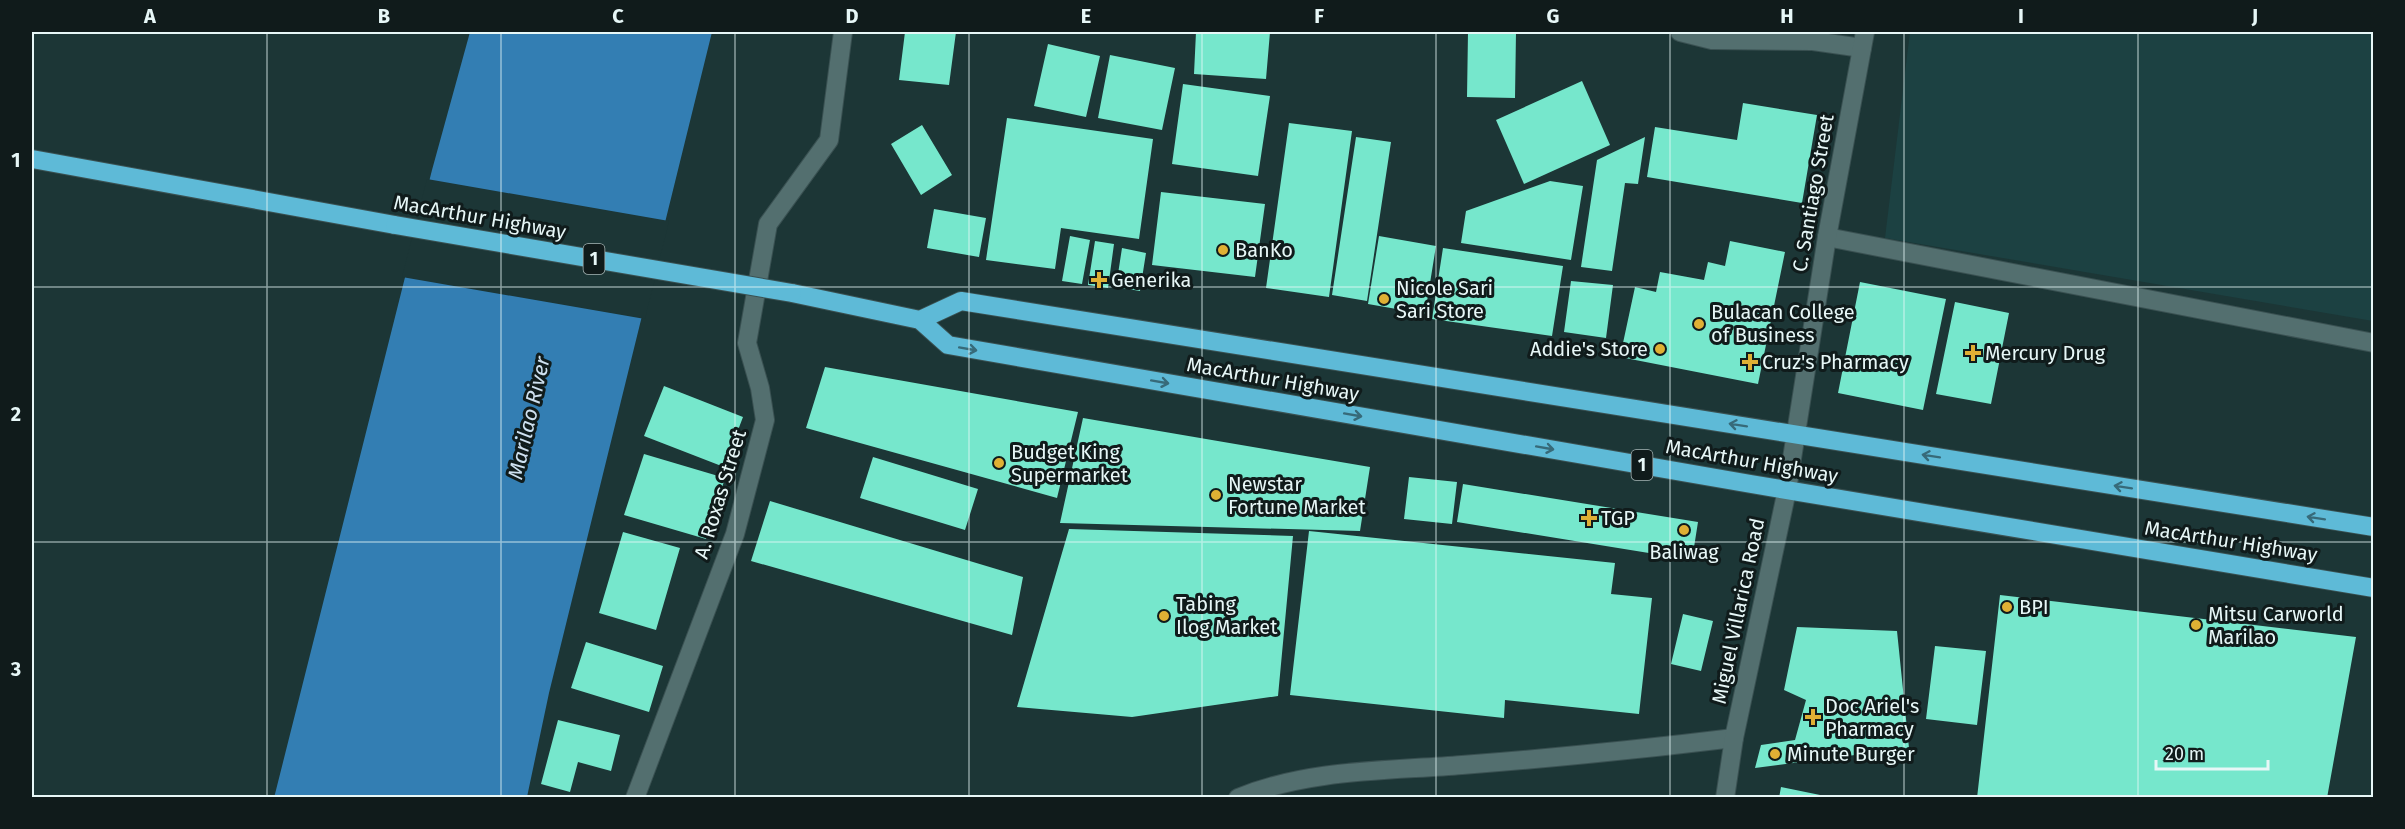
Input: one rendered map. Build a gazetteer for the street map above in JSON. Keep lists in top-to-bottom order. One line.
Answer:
{"streets":{"highway":["MacArthur Highway","1"],"street":["C. Santiago Street","A. Roxas Street","Miguel Villarica Road"]},"crossings":[["C. Santiago Street","MacArthur Highway"],["C. Santiago Street","Miguel Villarica Road"],["MacArthur Highway","Miguel Villarica Road"]],"water":["Marilao River"],"places":{"other":["BanKo","Nicole Sari Sari Store","Bulacan College of Business","Addie's Store","Budget King Supermarket","Newstar Fortune Market","Baliwag","BPI","Tabing Ilog Market","Mitsu Carworld Marilao","Minute Burger"],"health":["Generika","Mercury Drug","Cruz's Pharmacy","TGP","Doc Ariel's Pharmacy"]},"scale_bar":"20 m","grid":{"columns":["A","B","C","D","E","F","G","H","I","J"],"rows":["1","2","3"]}}
